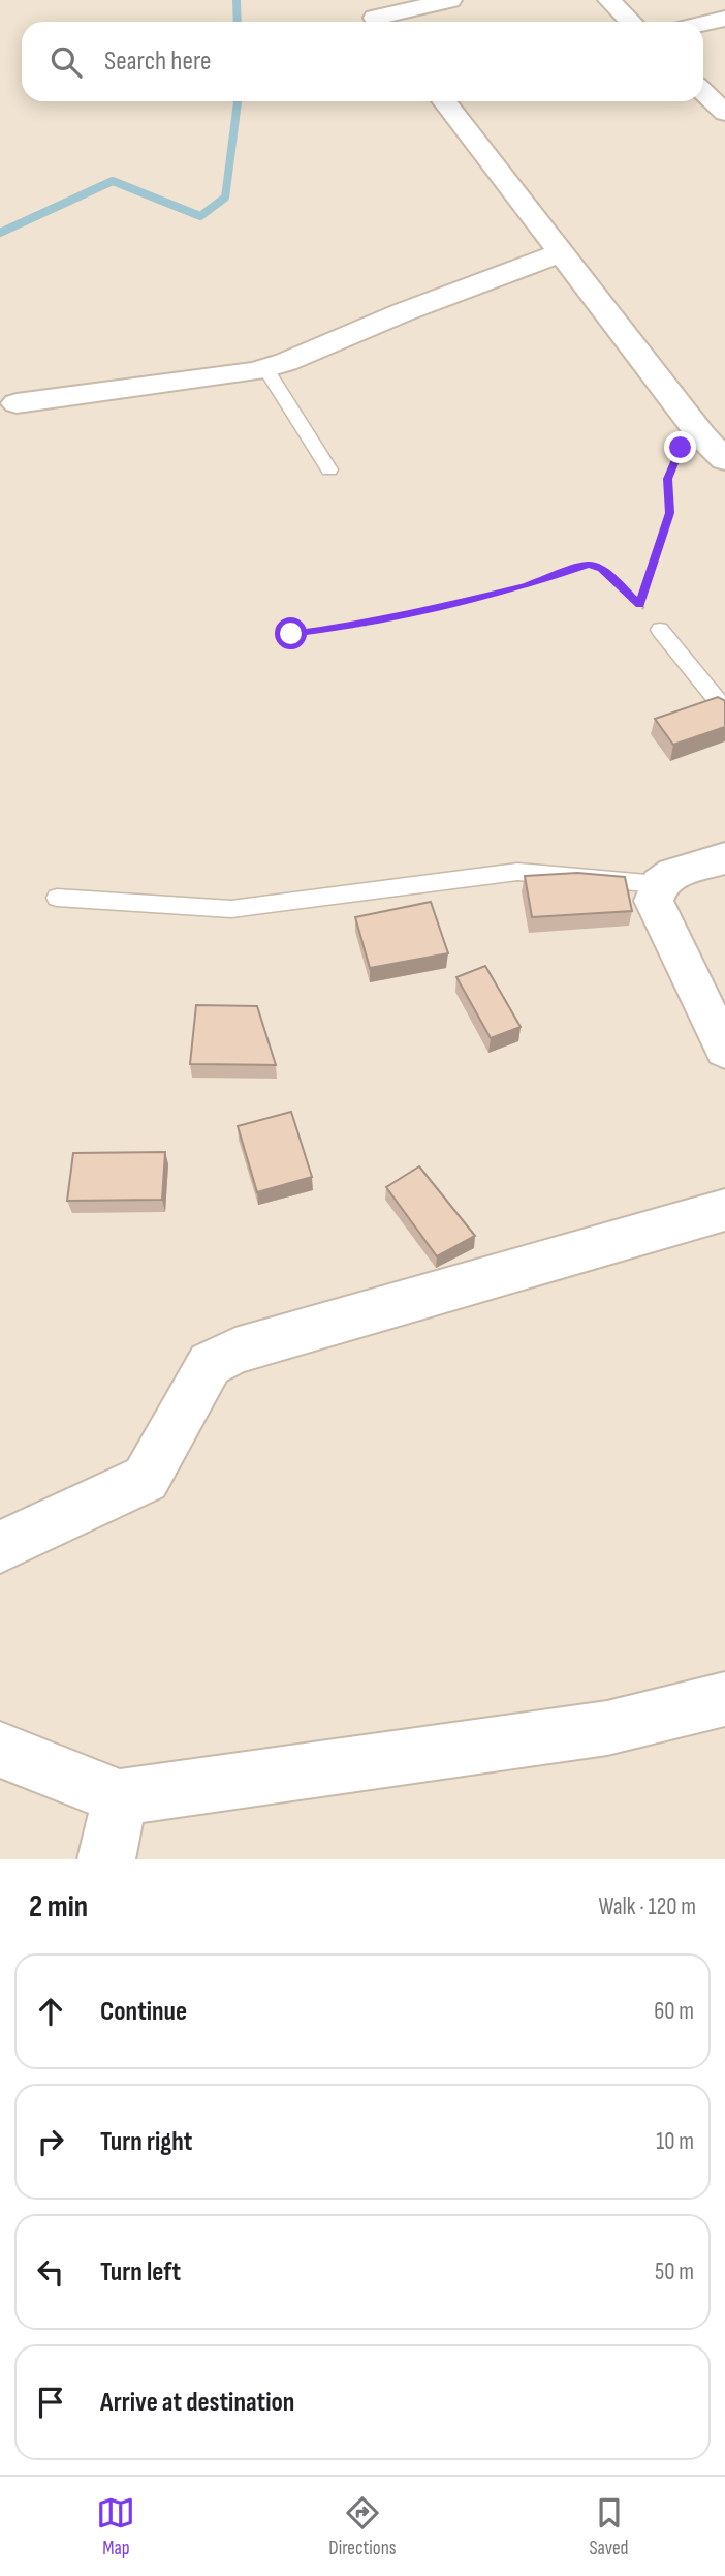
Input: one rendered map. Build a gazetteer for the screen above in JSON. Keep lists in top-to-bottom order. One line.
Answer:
{"page":{"search":"Search here","heading":["2 min","Walk · 120 m"],"list":[["Continue","60 m"],["Turn right","10 m"],["Turn left","50 m"],"Arrive at destination"],"nav":["Map","Directions","Saved"]}}
